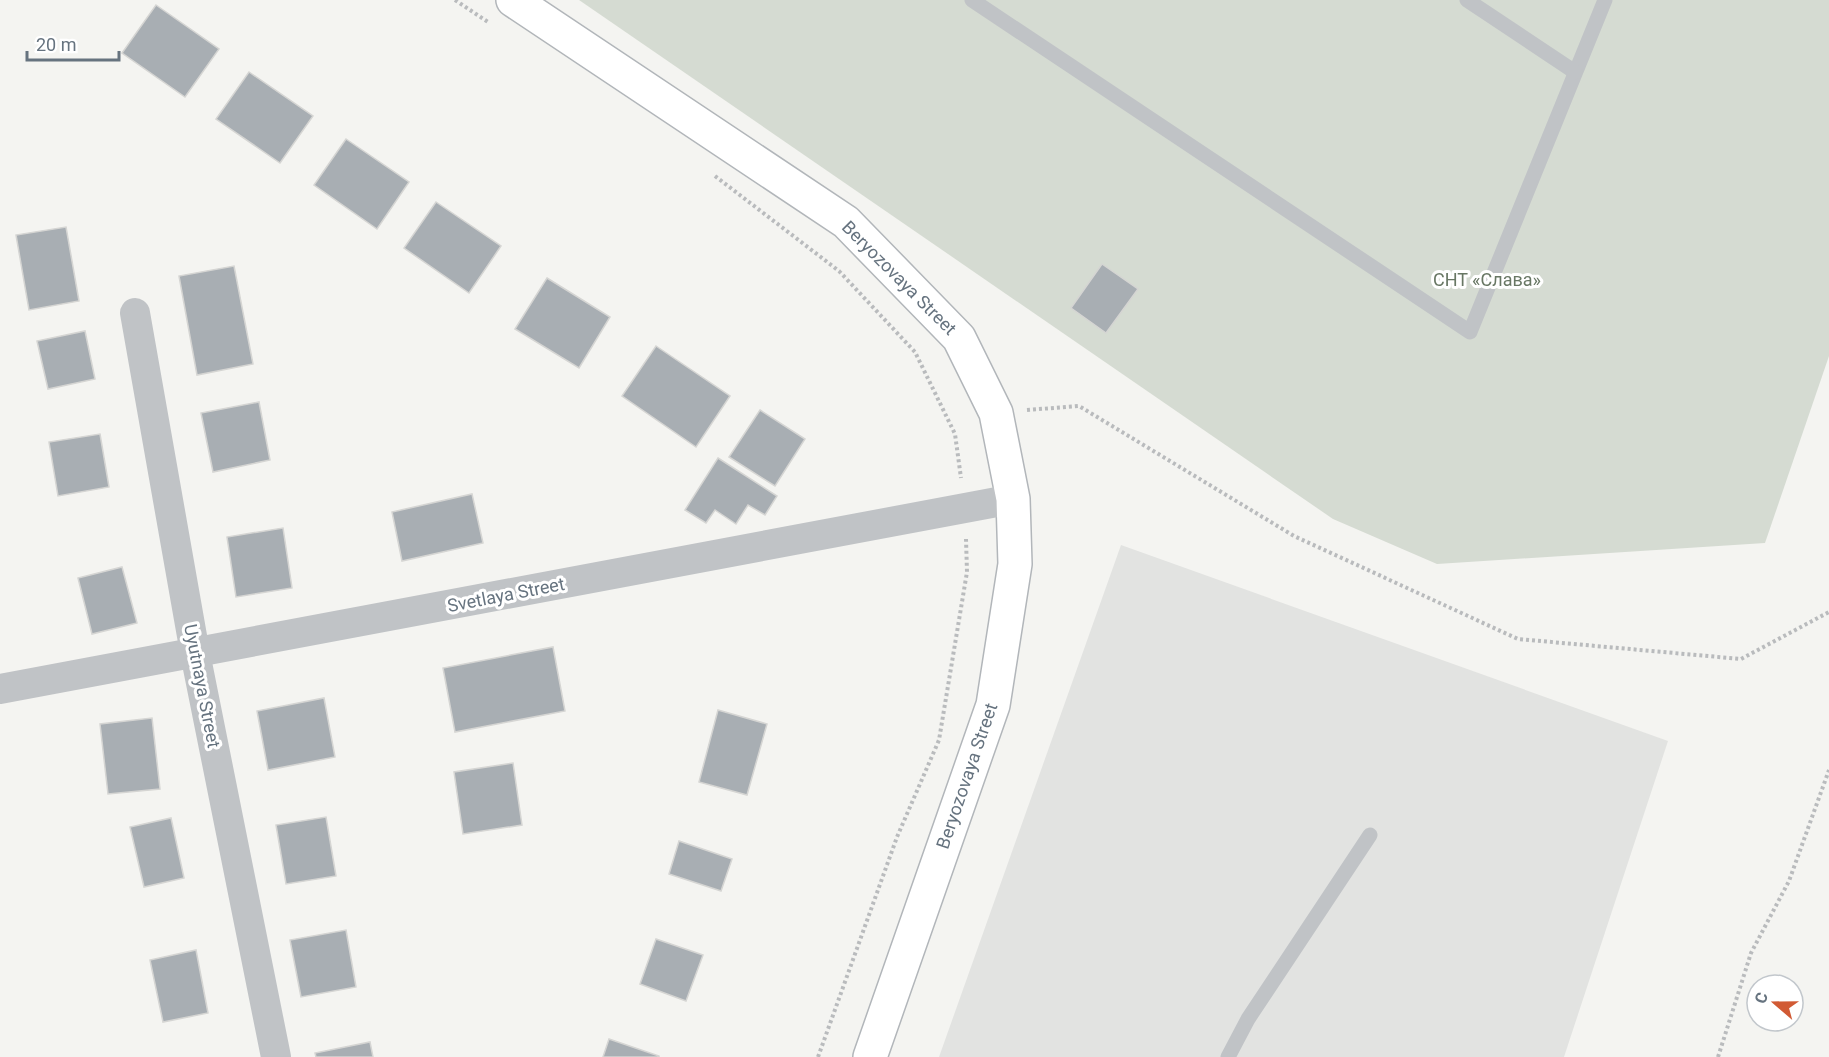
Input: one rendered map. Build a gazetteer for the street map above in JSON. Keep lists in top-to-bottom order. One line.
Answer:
{"streets":{"main road":["Beryozovaya Street"],"street":["Svetlaya Street","Uyutnaya Street"]},"crossings":[["Beryozovaya Street","Svetlaya Street"],["Svetlaya Street","Uyutnaya Street"]],"parks":["СНТ «Слава»"],"scale_bar":"20 m","north":"left"}
